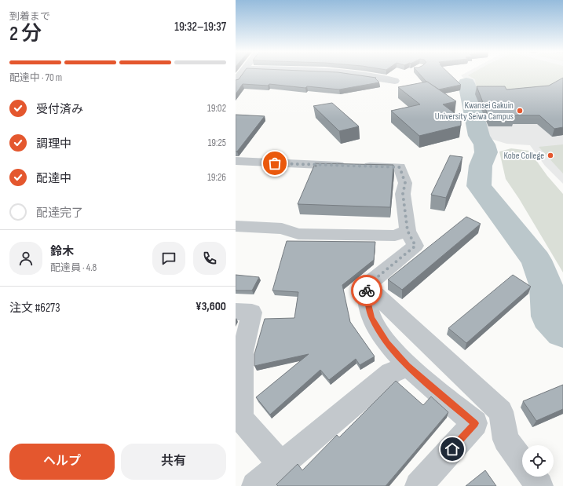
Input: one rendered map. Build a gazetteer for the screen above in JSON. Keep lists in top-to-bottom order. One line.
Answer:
{"places":["Kwansei Gakuin University Seiwa Campus","Kobe College"],"page":{"heading":["2 分","到着まで","19:32–19:37"],"panel":["鈴木","配達員 · 4.8","注文 #6273","¥3,600"],"bar":"配達中 · 70 m","list":[["受付済み","19:02"],["調理中","19:25"],["配達中","19:26"],"配達完了"],"buttons":["ヘルプ","共有"]}}
